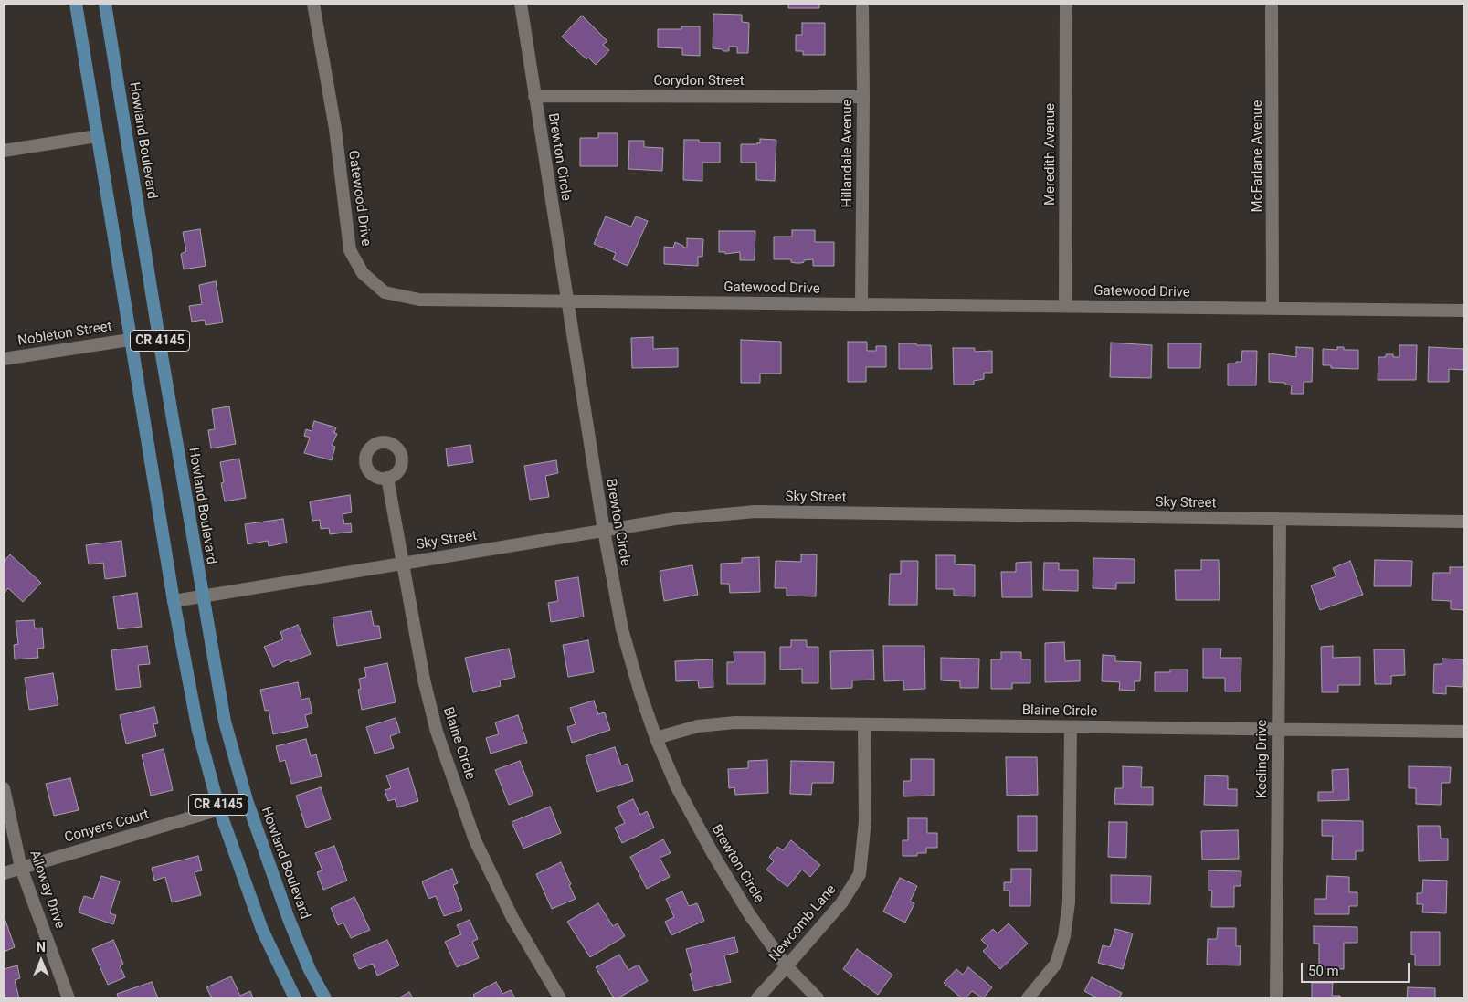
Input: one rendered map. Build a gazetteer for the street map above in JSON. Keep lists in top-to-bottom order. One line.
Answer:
{"streets":{"main road":["Howland Boulevard","CR 4145"],"street":["Corydon Street","Hillandale Avenue","Meredith Avenue","McFarlane Avenue","Brewton Circle","Gatewood Drive","Nobleton Street","Sky Street","Blaine Circle","Keeling Drive","Conyers Court","Alloway Drive","Newcomb Lane"]},"crossings":[["Corydon Street","Hillandale Avenue"],["Corydon Street","Brewton Circle"],["Howland Boulevard","Sky Street"],["Hillandale Avenue","Gatewood Drive"],["Meredith Avenue","Gatewood Drive"],["McFarlane Avenue","Gatewood Drive"],["Brewton Circle","Gatewood Drive"],["Brewton Circle","Sky Street"],["Brewton Circle","Blaine Circle"],["Brewton Circle","Newcomb Lane"],["Nobleton Street","CR 4145"],["CR 4145","Sky Street"],["CR 4145","Conyers Court"],["Sky Street","Blaine Circle"],["Sky Street","Keeling Drive"],["Blaine Circle","Keeling Drive"],["Blaine Circle","Newcomb Lane"],["Conyers Court","Alloway Drive"]],"scale_bar":"50 m","north":"top"}
